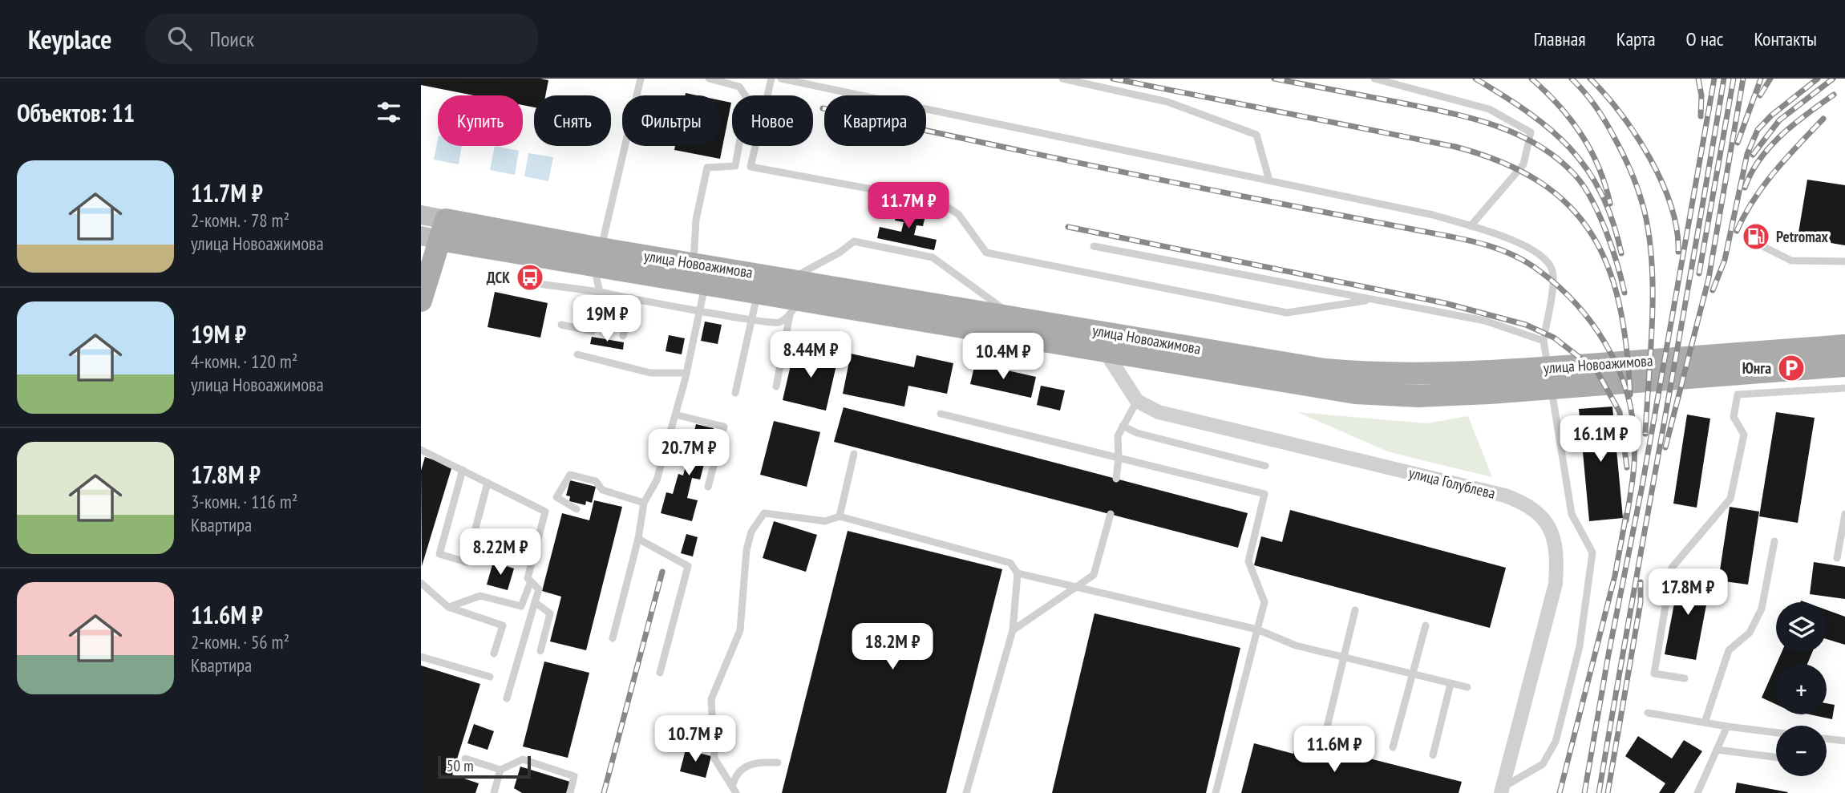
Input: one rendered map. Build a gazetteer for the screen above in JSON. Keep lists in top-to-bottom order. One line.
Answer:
{"streets":{"main road":["улица Новоажимова"],"street":["улица Голублева"]},"places":{"fuel station":["Petromax"],"bus stop":["ДСК"],"parking":["Юнга"]},"scale_bar":"50 m","page":{"header":"Keyplace","search":"Поиск","nav":["Главная","Карта","О нас","Контакты"],"heading":"Объектов: 11","chip":["Купить","Снять","Фильтры","Новое","Квартира"],"list":[{"name":"11.7M ₽","note":"2-комн. · 78 m² · улица Новоажимова"},{"name":"19M ₽","note":"4-комн. · 120 m² · улица Новоажимова"},{"name":"17.8M ₽","note":"3-комн. · 116 m² · Квартира"},{"name":"11.6M ₽","note":"2-комн. · 56 m² · Квартира"}],"price":["11.7M ₽","19M ₽","8.44M ₽","10.4M ₽","16.1M ₽","20.7M ₽","8.22M ₽","17.8M ₽","18.2M ₽","10.7M ₽","11.6M ₽"],"map_buttons":["+","−"],"scale":"50 m"}}
